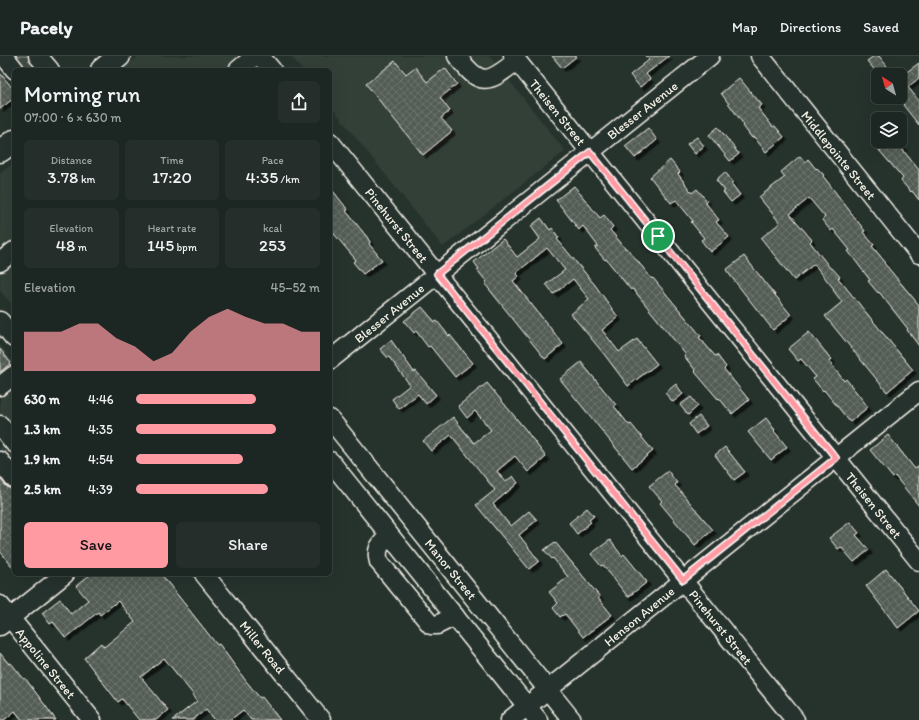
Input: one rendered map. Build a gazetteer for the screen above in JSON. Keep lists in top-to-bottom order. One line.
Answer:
{"streets":{"street":["Blesser Avenue","Theisen Street","Middlepointe Street","Pinehurst Street","Manor Street","Henson Avenue","Miller Road","Appoline Street"]},"crossings":[["Blesser Avenue","Theisen Street"],["Blesser Avenue","Pinehurst Street"],["Theisen Street","Henson Avenue"],["Pinehurst Street","Henson Avenue"],["Manor Street","Henson Avenue"]],"north":"top left","page":{"header":"Pacely","nav":["Map","Directions","Saved"],"heading":["Morning run","07:00 · 6 × 630 m"],"stats":[["Distance","3.78 km"],["Time","17:20"],["Pace","4:35 /km"],["Elevation","48 m"],["Heart rate","145 bpm"],["kcal","253"]],"chart":["Elevation","45–52 m"],"list":[{"name":"630 m","note":"4:46"},{"name":"1.3 km","note":"4:35"},{"name":"1.9 km","note":"4:54"},{"name":"2.5 km","note":"4:39"}],"buttons":["Save","Share"]}}
